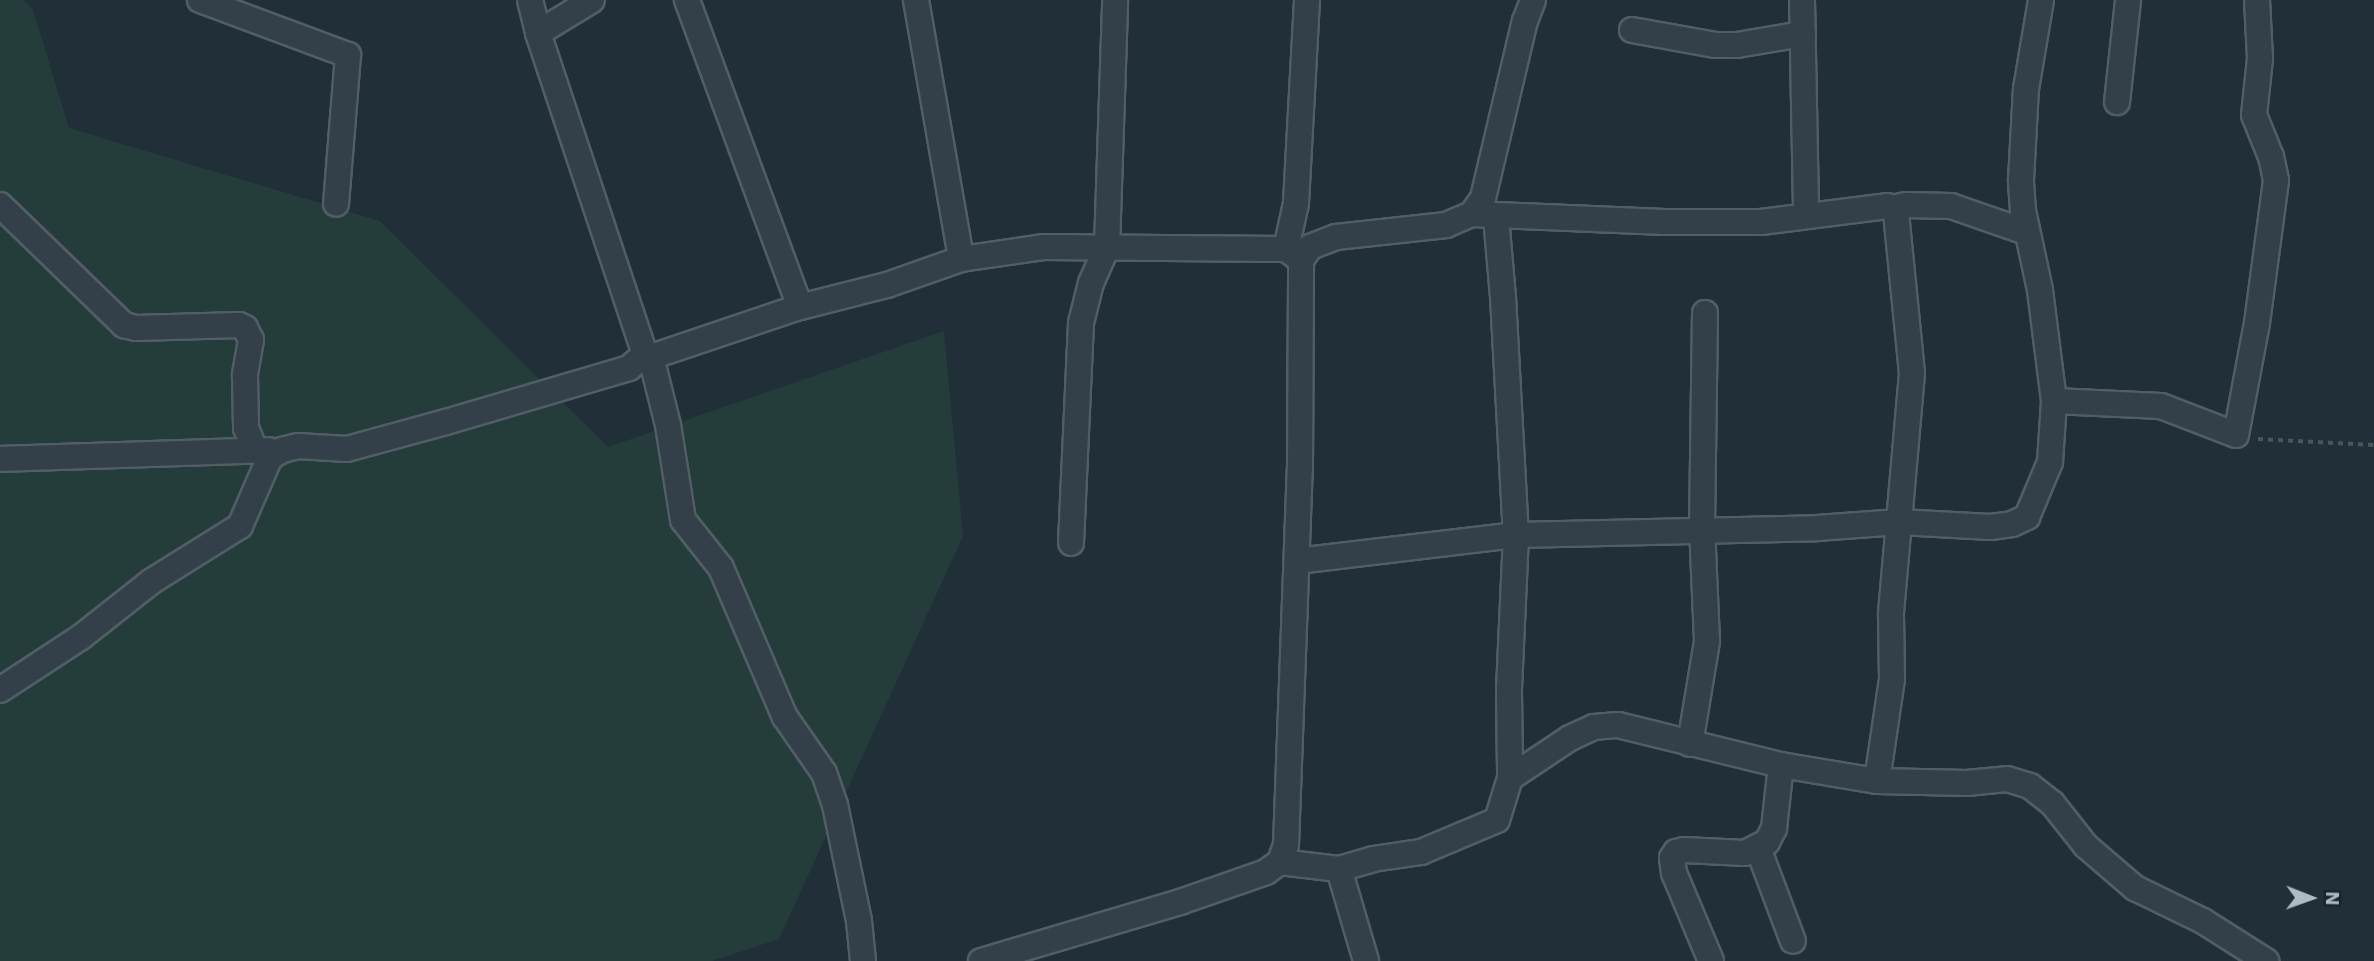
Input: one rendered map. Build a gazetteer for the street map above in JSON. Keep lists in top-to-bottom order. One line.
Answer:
{"north":"right"}
